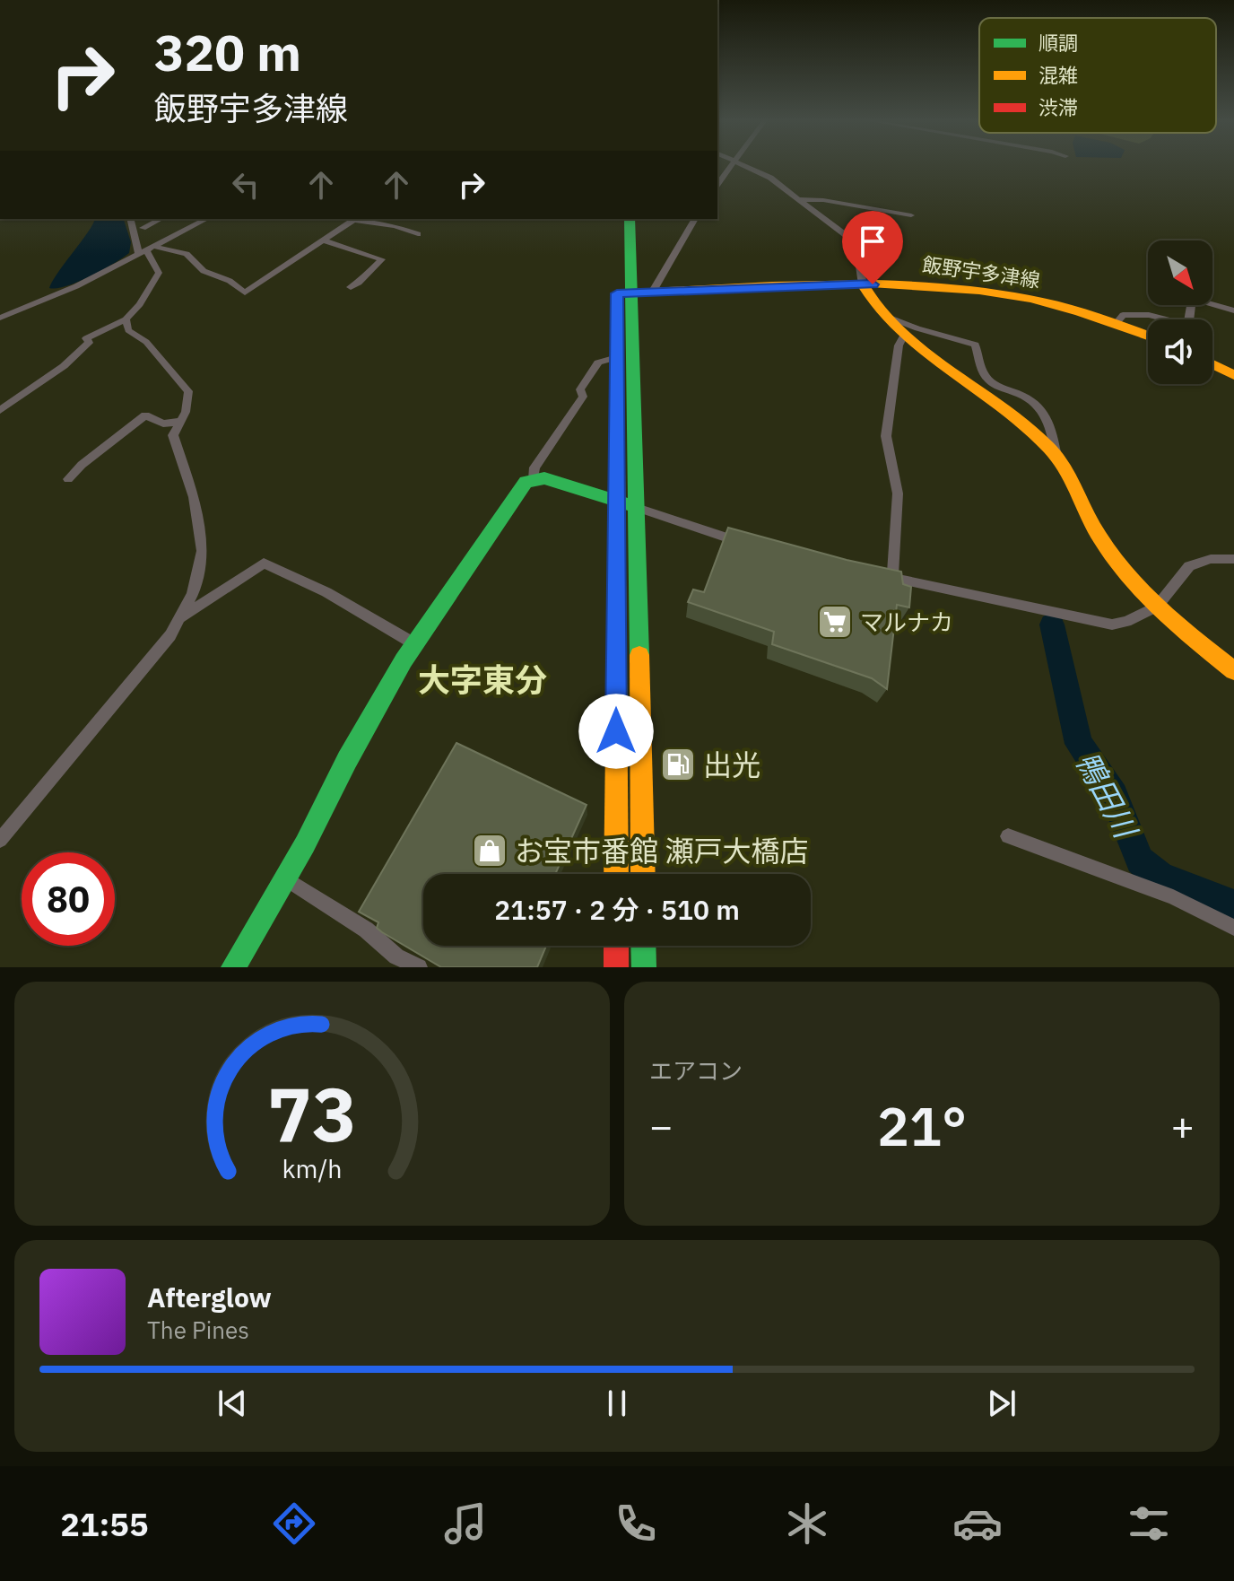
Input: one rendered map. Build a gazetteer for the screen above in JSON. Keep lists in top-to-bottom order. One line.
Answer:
{"streets":{"main road":["飯野宇多津線"]},"districts":["大字東分"],"water":["鴨田川"],"places":{"supermarket":["マルナカ"],"fuel station":["出光"],"shop":["お宝市番館 瀬戸大橋店"]},"legend":["順調","混雑","渋滞"],"north":"bottom right","page":{"turn":["320 m","飯野宇多津線"],"limit":"80","trip":"21:57 · 2 分 · 510 m","tile":"エアコン","heat":["−","21°","+"],"song":["Afterglow","The Pines"],"tabs":"21:55","gauge":["73","km/h"]}}
